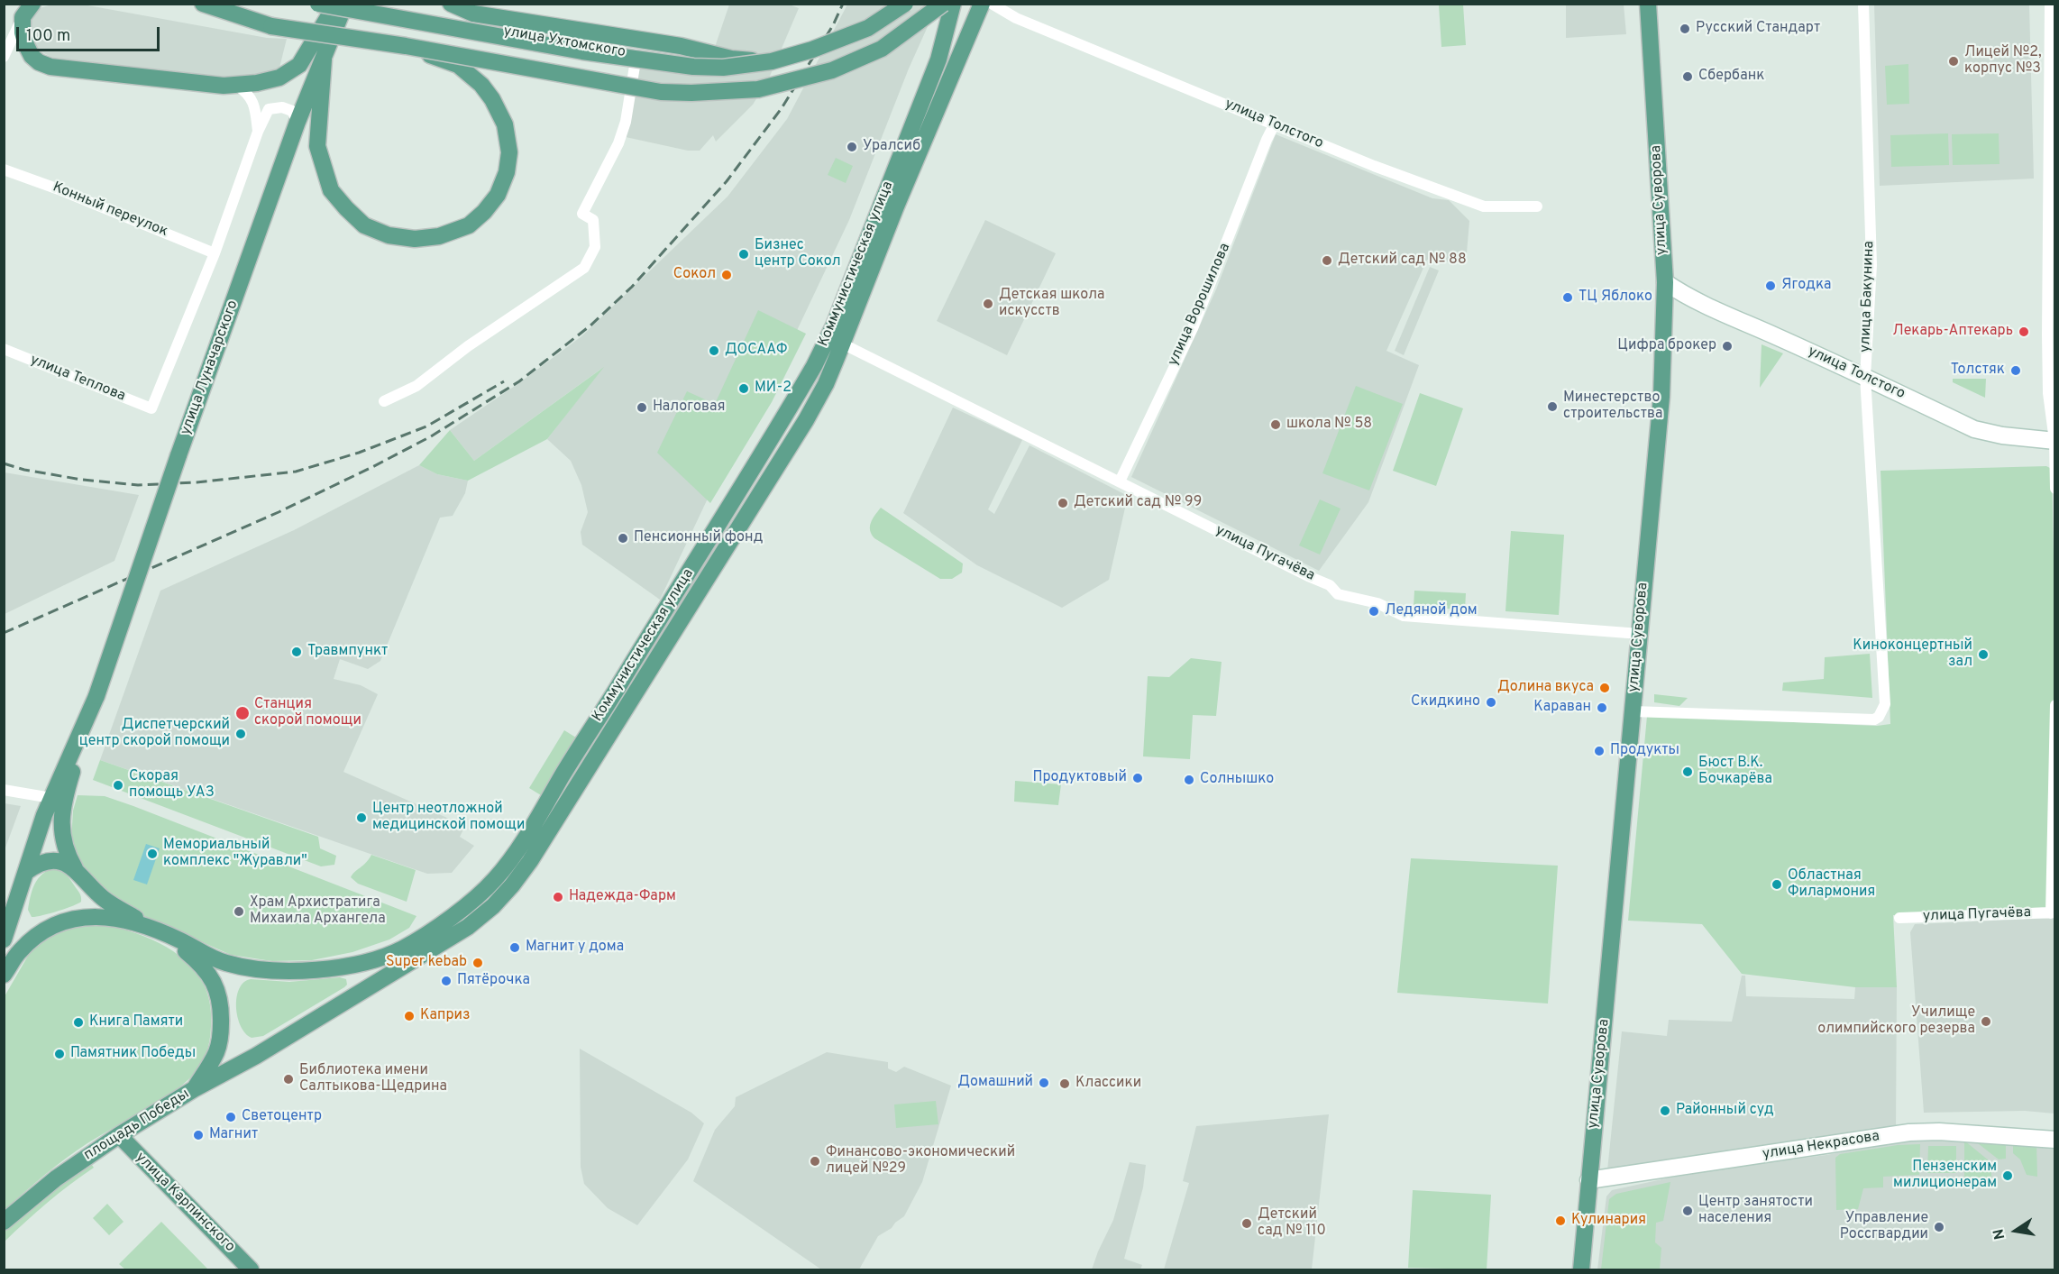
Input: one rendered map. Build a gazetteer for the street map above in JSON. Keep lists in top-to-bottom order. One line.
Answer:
{"streets":{"main road":["улица Толстого","улица Суворова","Коммунистическая улица","улица Луначарского","площадь Победы","улица Некрасова","улица Карпинского"],"street":["улица Ухтомского","Конный переулок","улица Бакунина","улица Ворошилова","улица Теплова","улица Пугачёва"]},"crossings":[["улица Ухтомского","улица Луначарского"],["улица Толстого","улица Суворова"],["улица Толстого","улица Бакунина"],["улица Толстого","улица Ворошилова"],["улица Суворова","улица Бакунина"],["улица Суворова","улица Пугачёва"],["улица Суворова","улица Некрасова"],["Конный переулок","улица Теплова"],["Коммунистическая улица","улица Пугачёва"],["Коммунистическая улица","площадь Победы"],["улица Ворошилова","улица Пугачёва"],["улица Луначарского","площадь Победы"],["площадь Победы","улица Карпинского"]],"places":["Русский Стандарт","Лицей №2, корпус №3","Сбербанк","Уралсиб","Бизнес центр Сокол","Детский сад № 88","Сокол","Ягодка","ТЦ Яблоко","Детская школа искусств","Лекарь-Аптекарь","Цифра брокер","ДОСААФ","Толстяк","МИ-2","Минестерство строительства","Налоговая","школа № 58","Детский сад № 99","Пенсионный фонд","Ледяной дом","Травмпункт","Киноконцертный зал","Долина вкуса","Скидкино","Караван","Станция скорой помощи","Диспетчерский центр скорой помощи","Продукты","Бюст В.К. Бочкарёва","Продуктовый","Солнышко","Скорая помощь УАЗ","Центр неотложной медицинской помощи","Мемориальный комплекс \"Журавли\"","Областная Филармония","Надежда-Фарм","Храм Архистратига Михаила Архангела","Магнит у дома","Super kebab","Пятёрочка","Каприз","Училище олимпийского резерва","Книга Памяти","Памятник Победы","Библиотека имени Салтыкова-Щедрина","Домашний","Классики","Районный суд","Светоцентр","Магнит","Финансово-экономический лицей №29","Пензенским милиционерам","Центр занятости населения","Кулинария","Детский сад № 110","Управление Россгвардии"],"scale_bar":"100 m","north":"left"}
